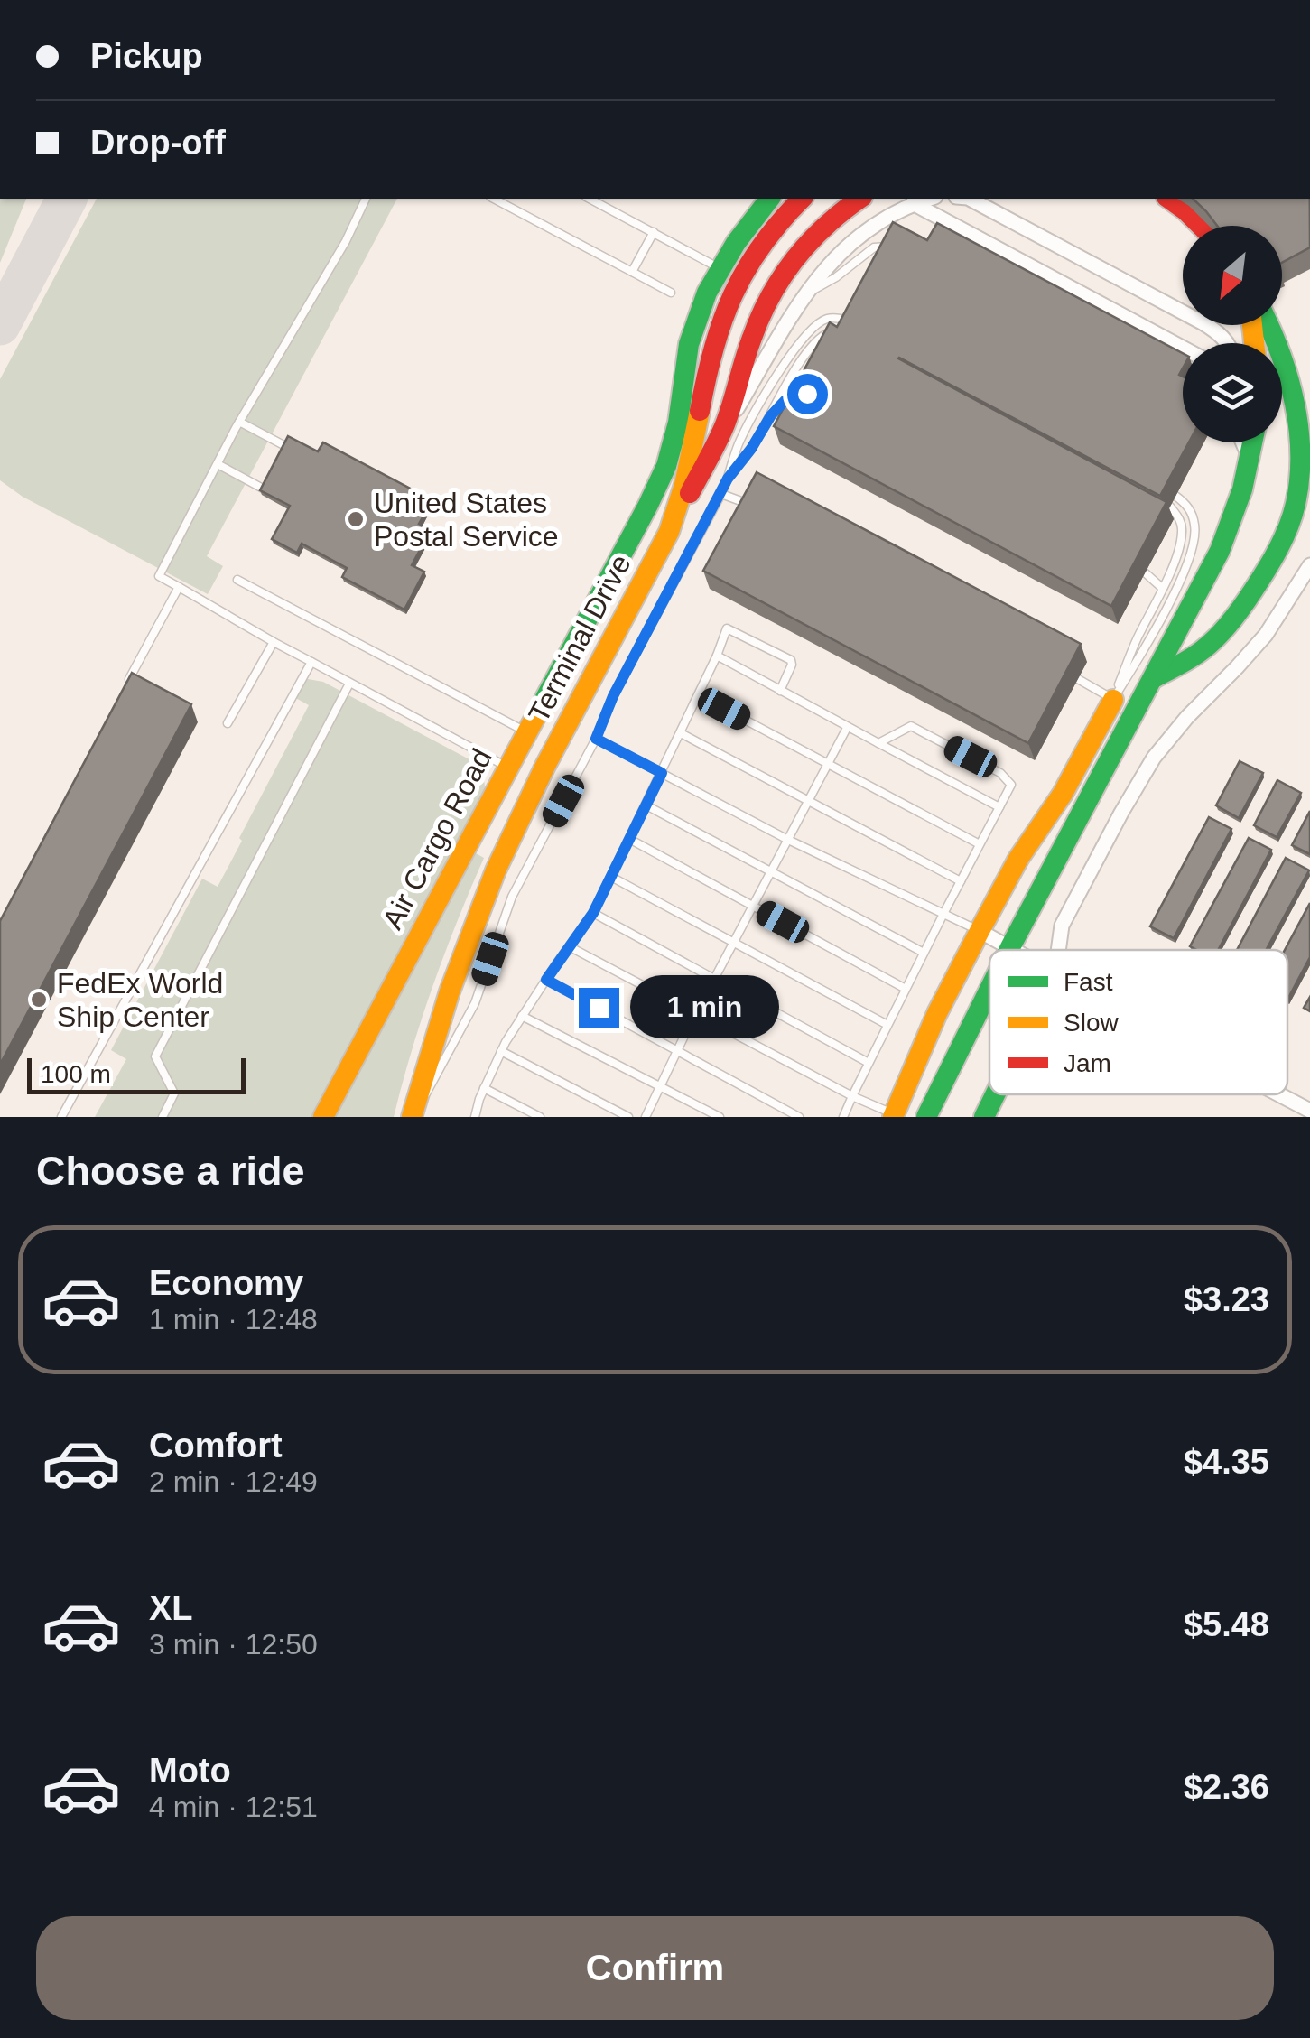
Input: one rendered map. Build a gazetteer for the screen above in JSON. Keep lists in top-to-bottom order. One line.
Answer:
{"streets":{"main road":["Terminal Drive","Air Cargo Road"]},"places":["United States Postal Service","FedEx World Ship Center"],"legend":["Fast","Slow","Jam"],"scale_bar":"100 m","north":"bottom left","page":{"banner":["Pickup","Drop-off"],"bubble":"1 min","scale":"100 m","heading":"Choose a ride","list":[{"name":"Economy","note":"1 min · 12:48","value":"$3.23"},{"name":"Comfort","note":"2 min · 12:49","value":"$4.35"},{"name":"XL","note":"3 min · 12:50","value":"$5.48"},{"name":"Moto","note":"4 min · 12:51","value":"$2.36"}],"buttons":"Confirm"}}
